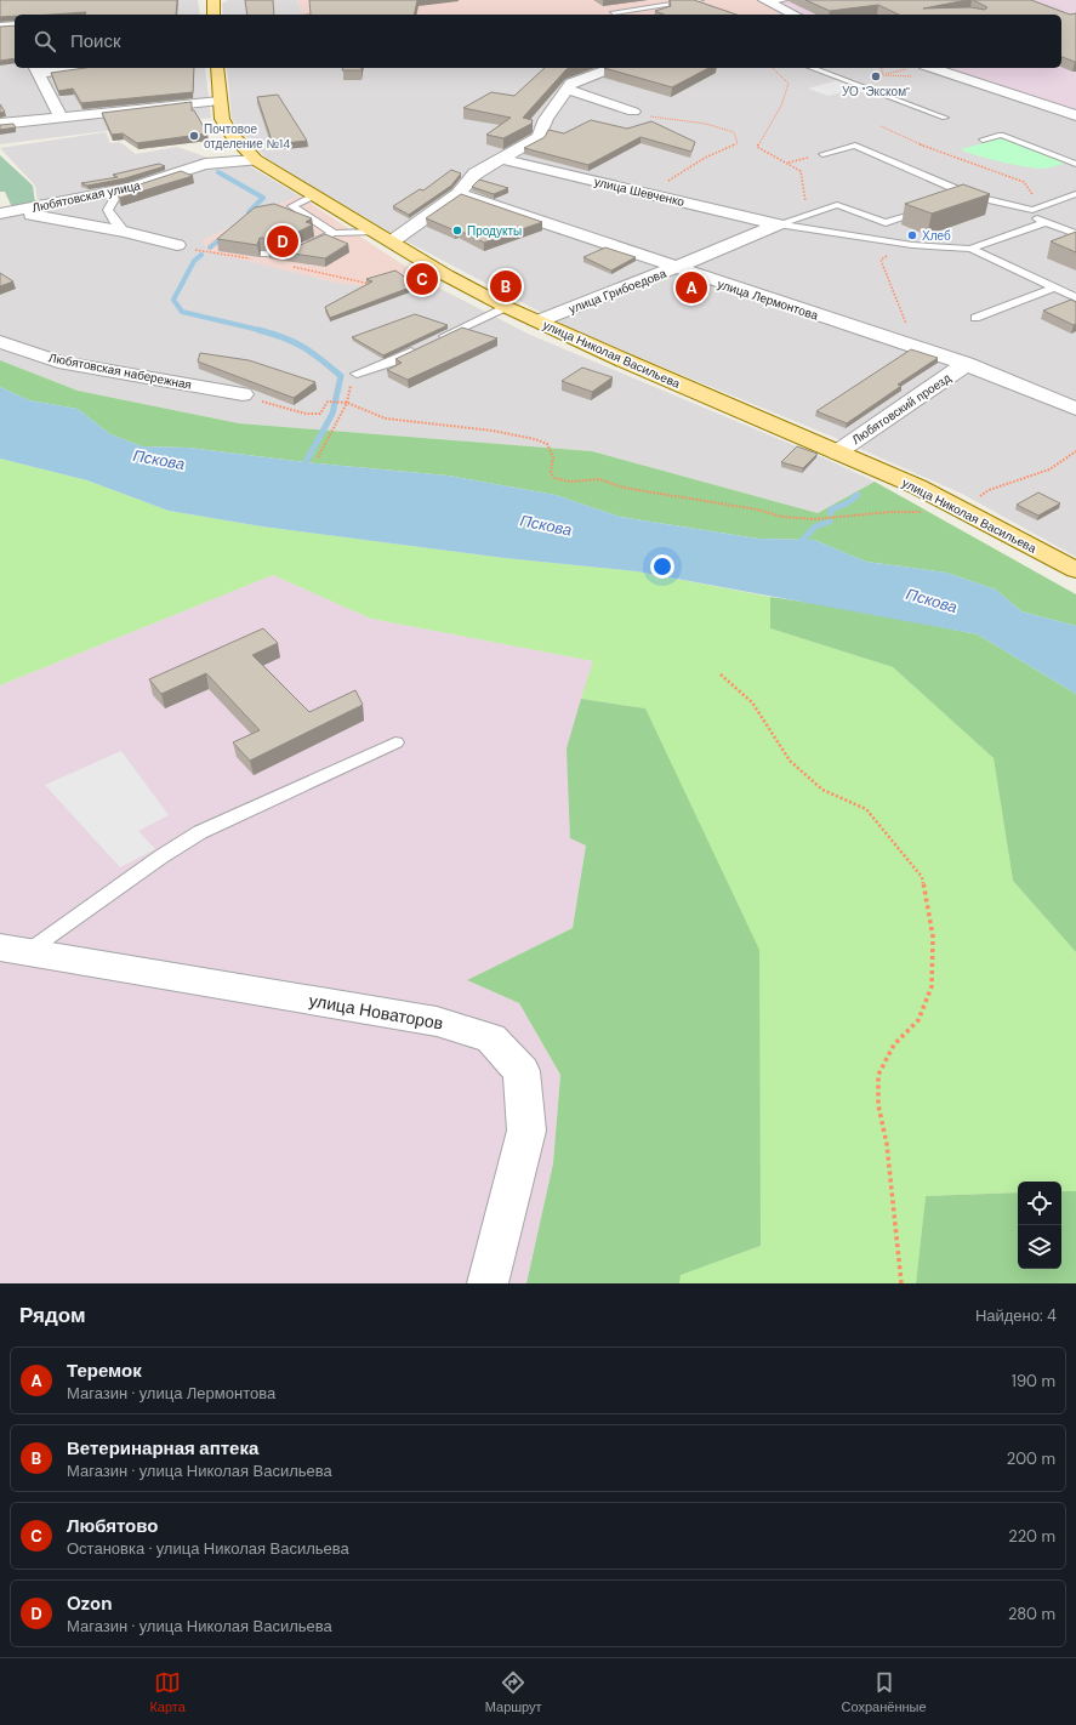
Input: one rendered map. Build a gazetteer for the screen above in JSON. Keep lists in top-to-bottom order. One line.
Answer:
{"streets":{"main road":["улица Николая Васильева"],"street":["улица Шевченко","Любятовская улица","улица Грибоедова","улица Лермонтова","Любятовская набережная","Любятовский проезд","улица Новаторов"]},"crossings":[["улица Шевченко","улица Грибоедова"],["Любятовская улица","улица Николая Васильева"],["улица Грибоедова","улица Лермонтова"],["улица Грибоедова","улица Николая Васильева"],["улица Лермонтова","Любятовский проезд"],["улица Николая Васильева","Любятовский проезд"]],"water":["Пскова"],"places":["УО \"Экском\"","Почтовое отделение №14","Продукты","Хлеб"],"page":{"search":"Поиск","pins":["D","C","B","A"],"heading":["Рядом","Найдено: 4"],"list":[{"mark":"A","name":"Теремок","note":"Магазин · улица Лермонтова","value":"190 m"},{"mark":"B","name":"Ветеринарная аптека","note":"Магазин · улица Николая Васильева","value":"200 m"},{"mark":"C","name":"Любятово","note":"Остановка · улица Николая Васильева","value":"220 m"},{"mark":"D","name":"Ozon","note":"Магазин · улица Николая Васильева","value":"280 m"}],"nav":["Карта","Маршрут","Сохранённые"]}}
